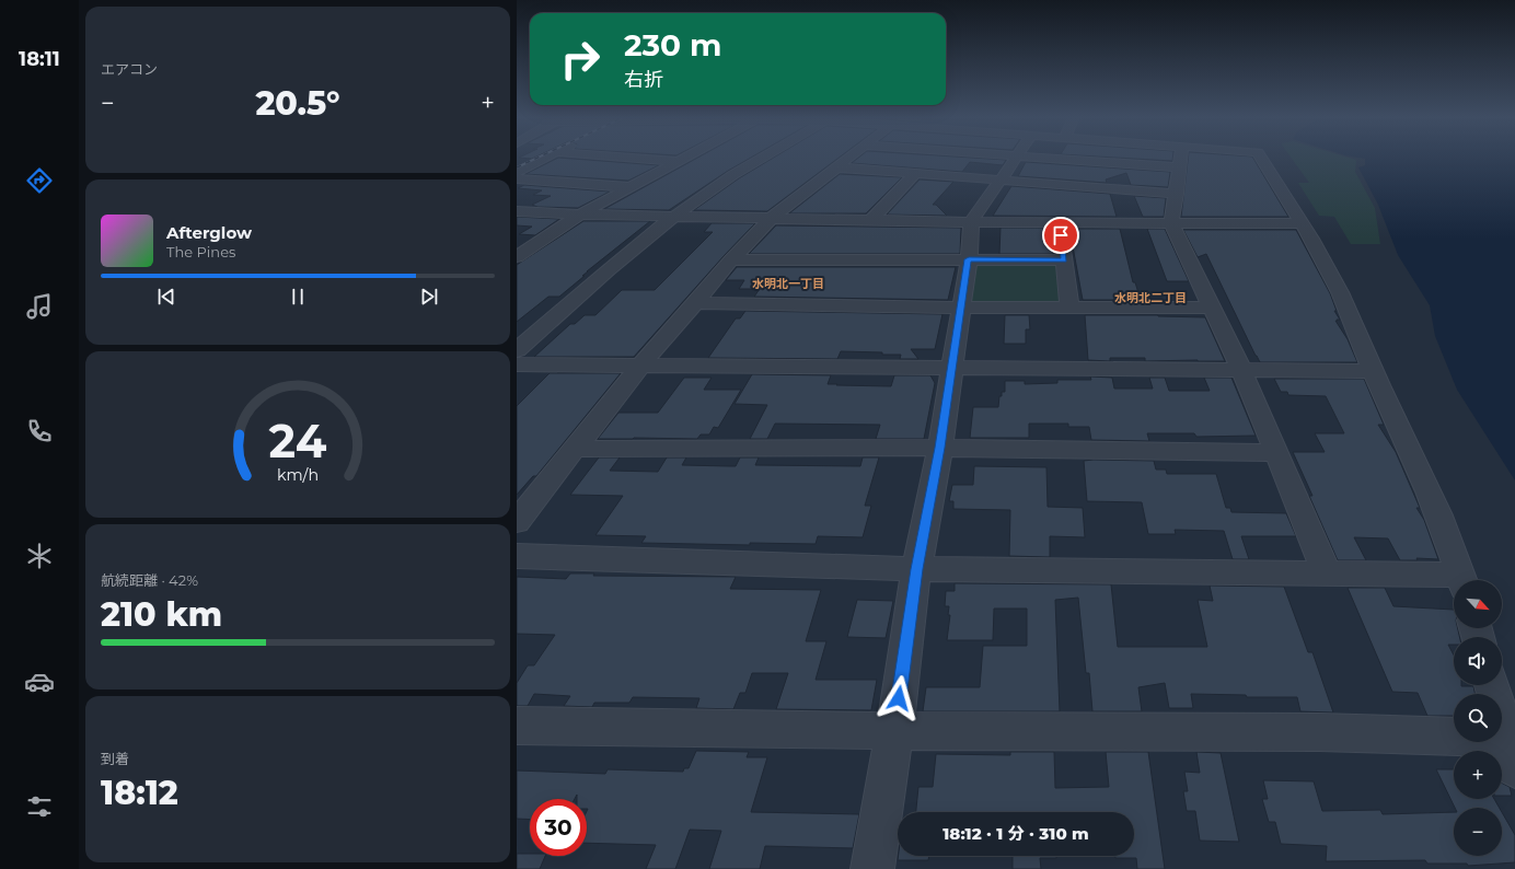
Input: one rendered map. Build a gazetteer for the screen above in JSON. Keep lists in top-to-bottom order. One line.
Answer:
{"districts":["水明北一丁目","水明北二丁目"],"north":"bottom right","page":{"tabs":"18:11","tile":["エアコン",["航続距離 · 42%","210 km"],["到着","18:12"]],"turn":["230 m","右折"],"heat":["−","20.5°","+"],"song":["Afterglow","The Pines"],"map_buttons":["+","−"],"limit":"30","trip":"18:12 · 1 分 · 310 m","gauge":["24","km/h"]}}
